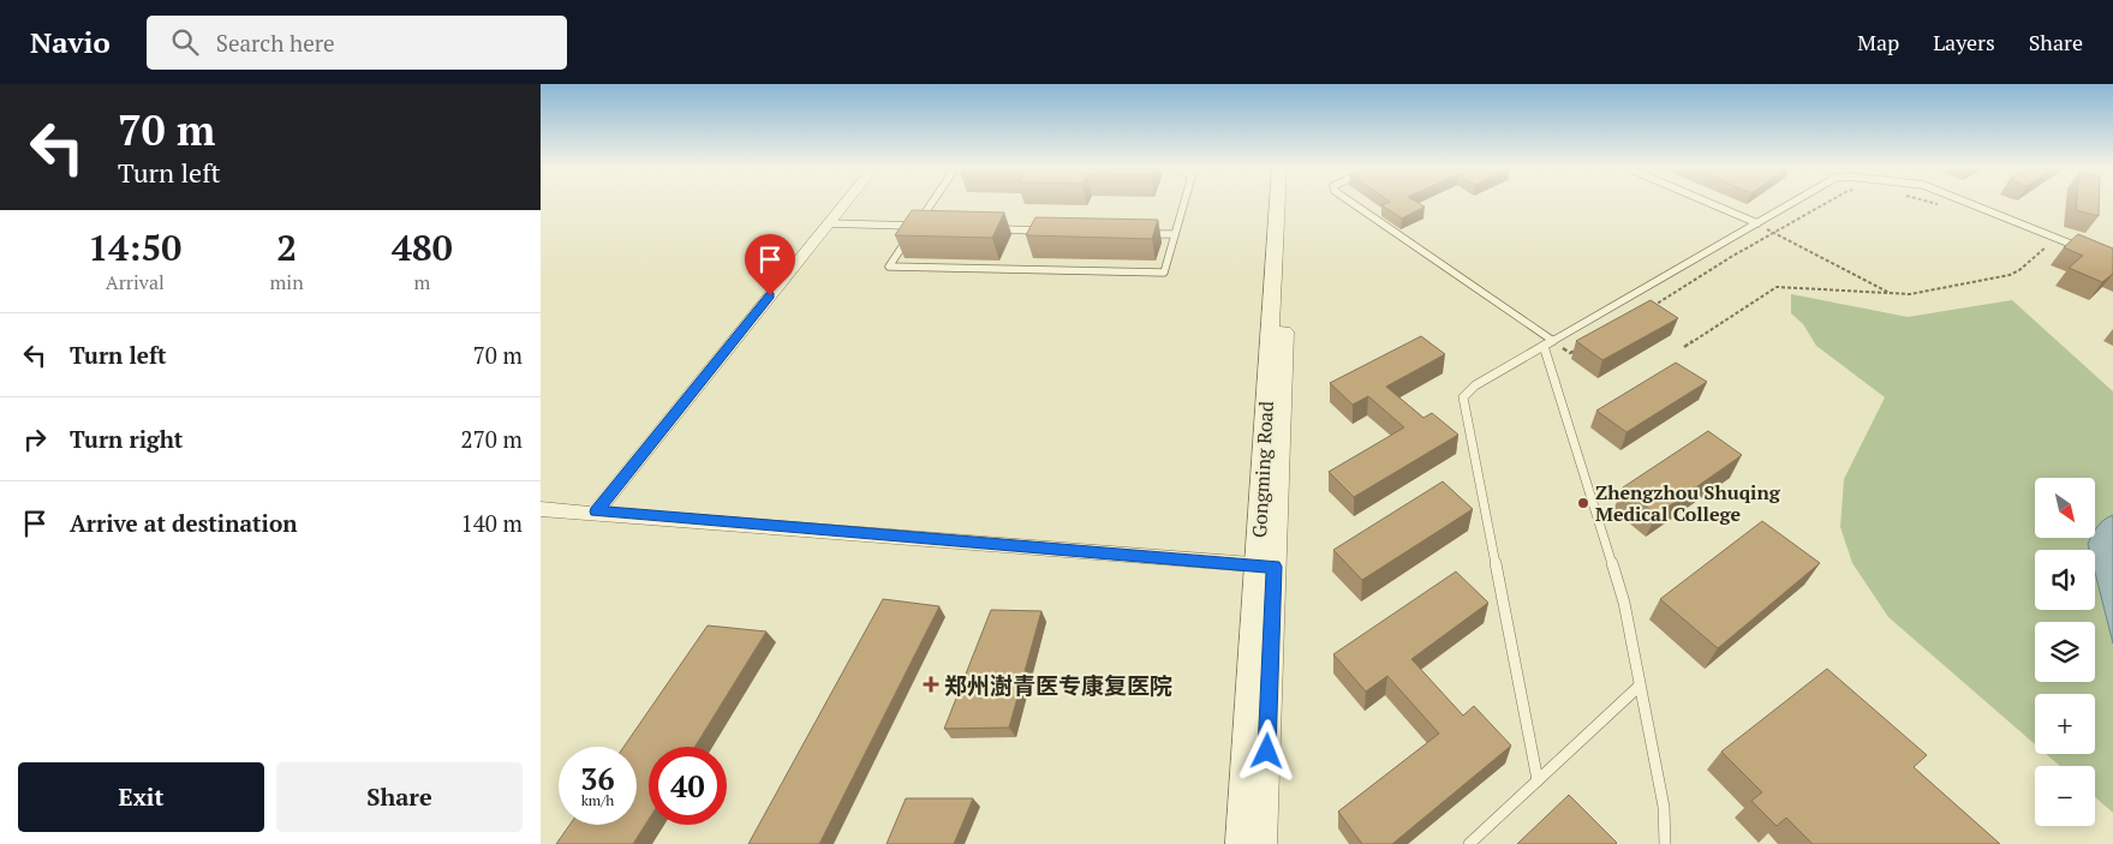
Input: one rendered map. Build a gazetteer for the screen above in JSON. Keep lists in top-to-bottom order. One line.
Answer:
{"streets":{"street":["Gongming Road"]},"places":{"other":["Zhengzhou Shuqing Medical College"],"health":["郑州澍青医专康复医院"]},"north":"bottom right","page":{"header":"Navio","search":"Search here","nav":["Map","Layers","Share"],"turn":["70 m","Turn left"],"eta":["14:50","Arrival","2","min","480","m"],"list":[{"name":"Turn left","value":"70 m"},{"name":"Turn right","value":"270 m"},{"name":"Arrive at destination","value":"140 m"}],"map_buttons":["+","−"],"speed":"36 km/h","limit":"40","buttons":["Exit","Share"]}}
